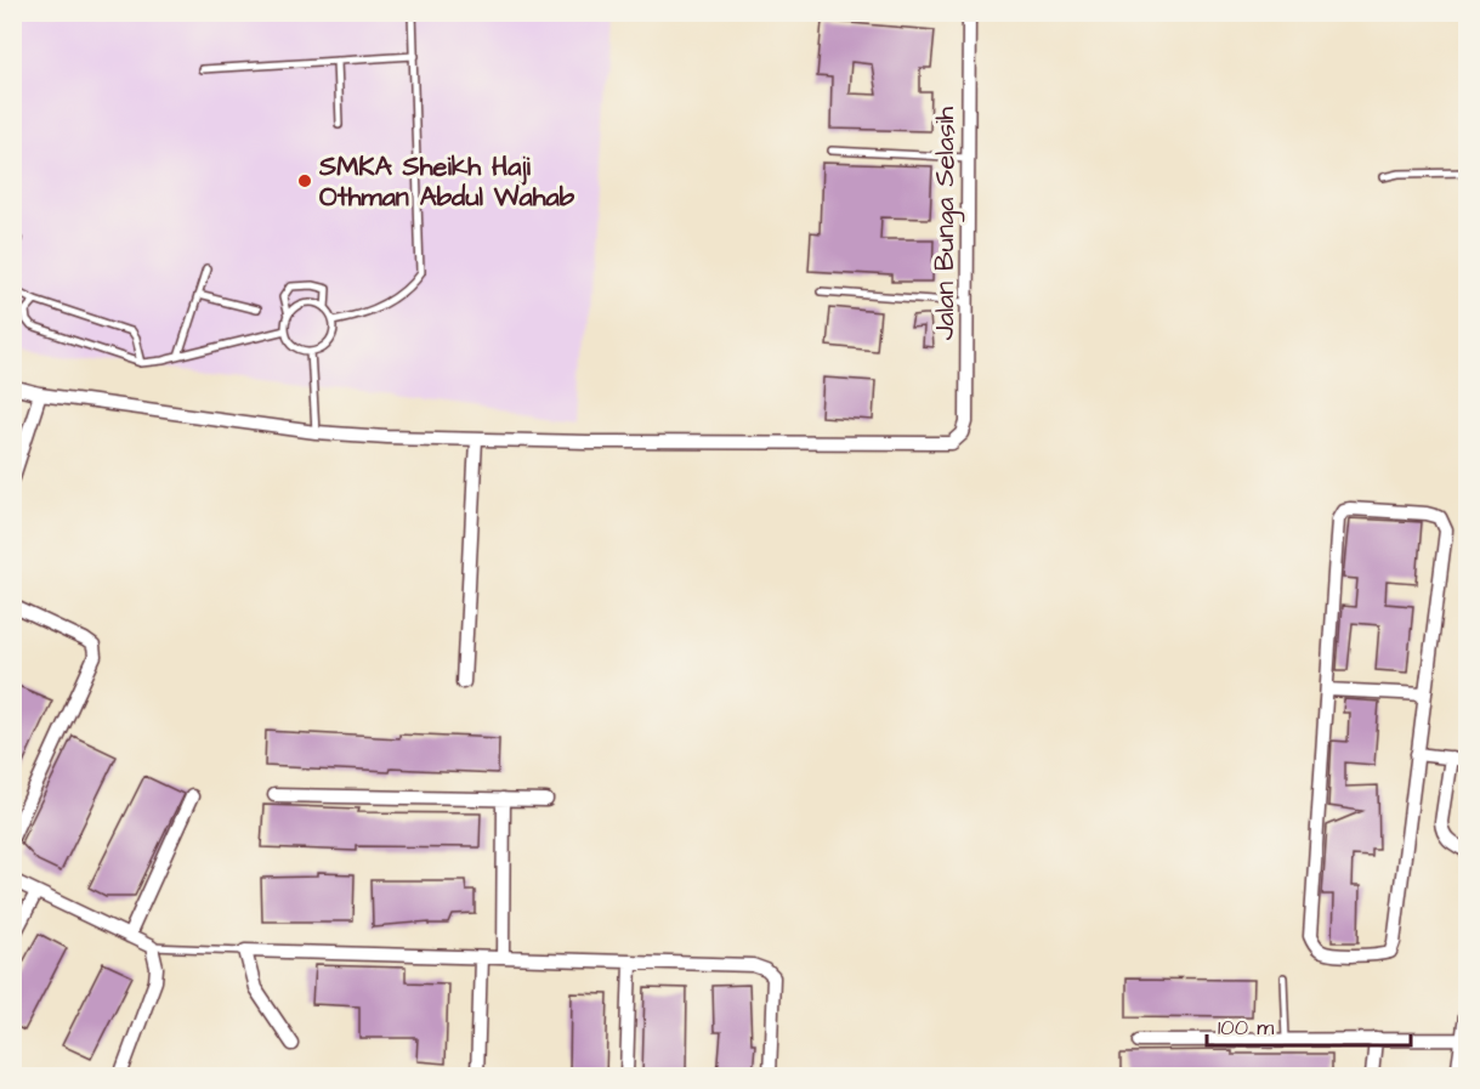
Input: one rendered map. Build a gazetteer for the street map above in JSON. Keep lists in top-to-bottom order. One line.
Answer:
{"streets":{"street":["Jalan Bunga Selasih"]},"places":["SMKA Sheikh Haji Othman Abdul Wahab"],"scale_bar":"100 m"}
